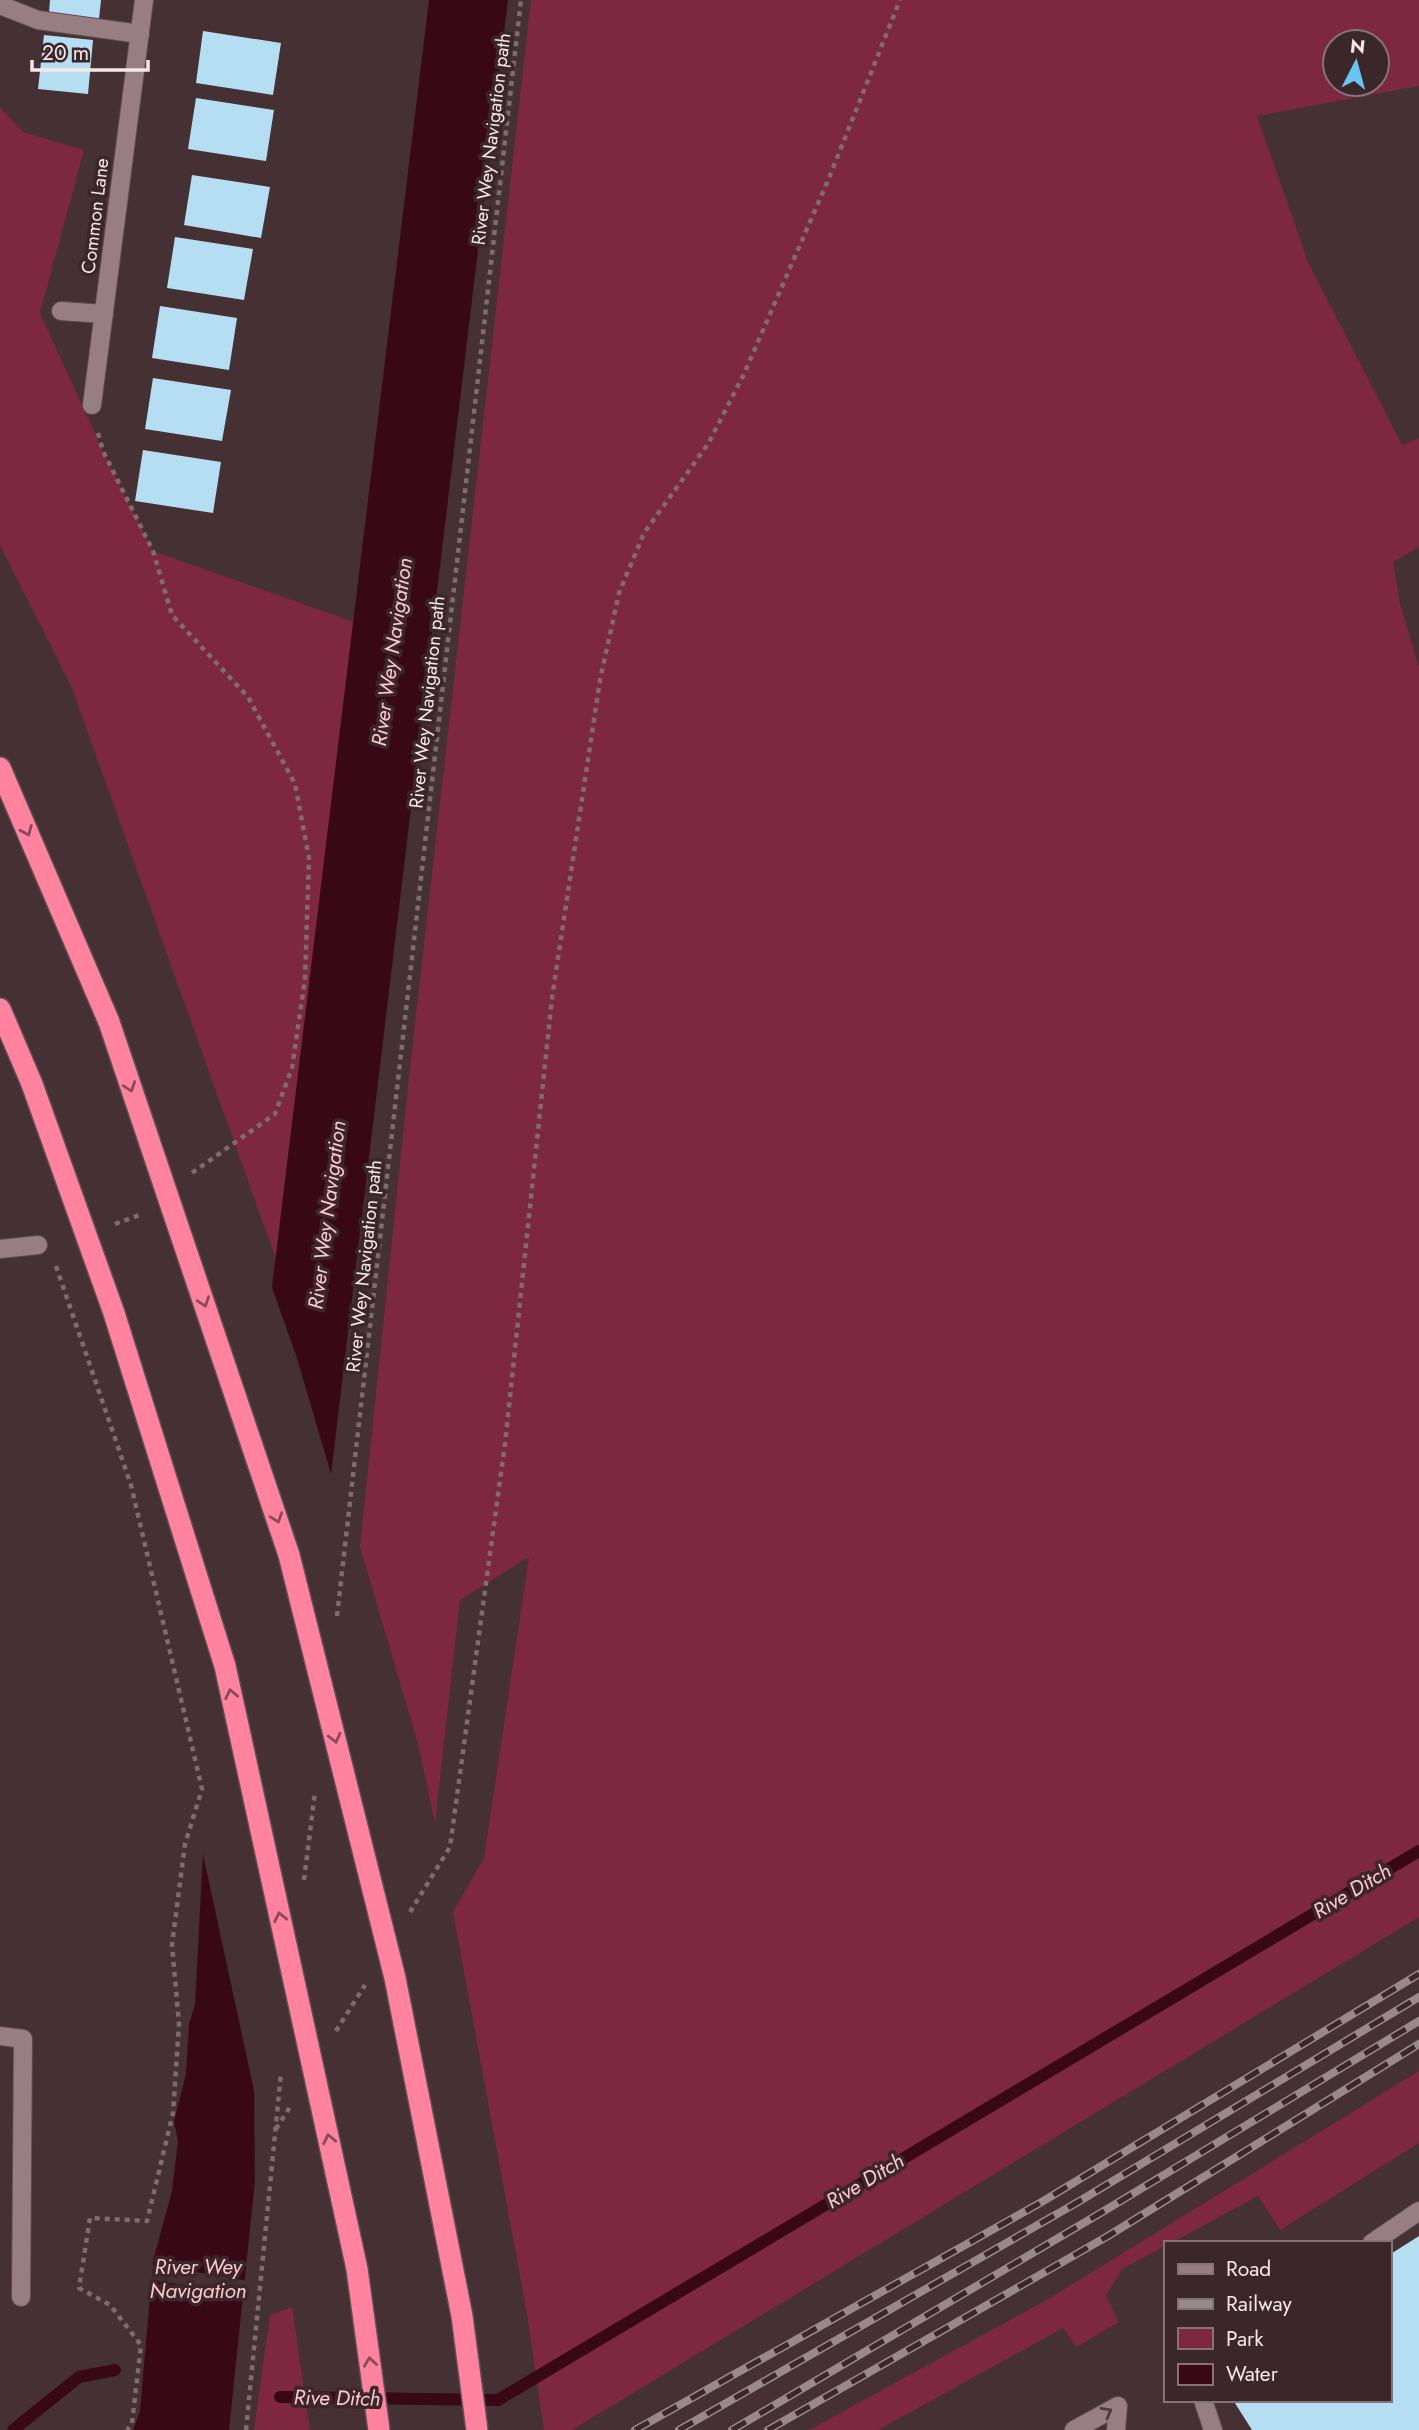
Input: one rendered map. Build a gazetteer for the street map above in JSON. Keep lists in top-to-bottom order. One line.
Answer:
{"streets":{"street":["Common Lane"],"path":["River Wey Navigation path"]},"water":["River Wey Navigation","Rive Ditch"],"legend":["Road","Railway","Park","Water"],"scale_bar":"20 m","north":"top"}
